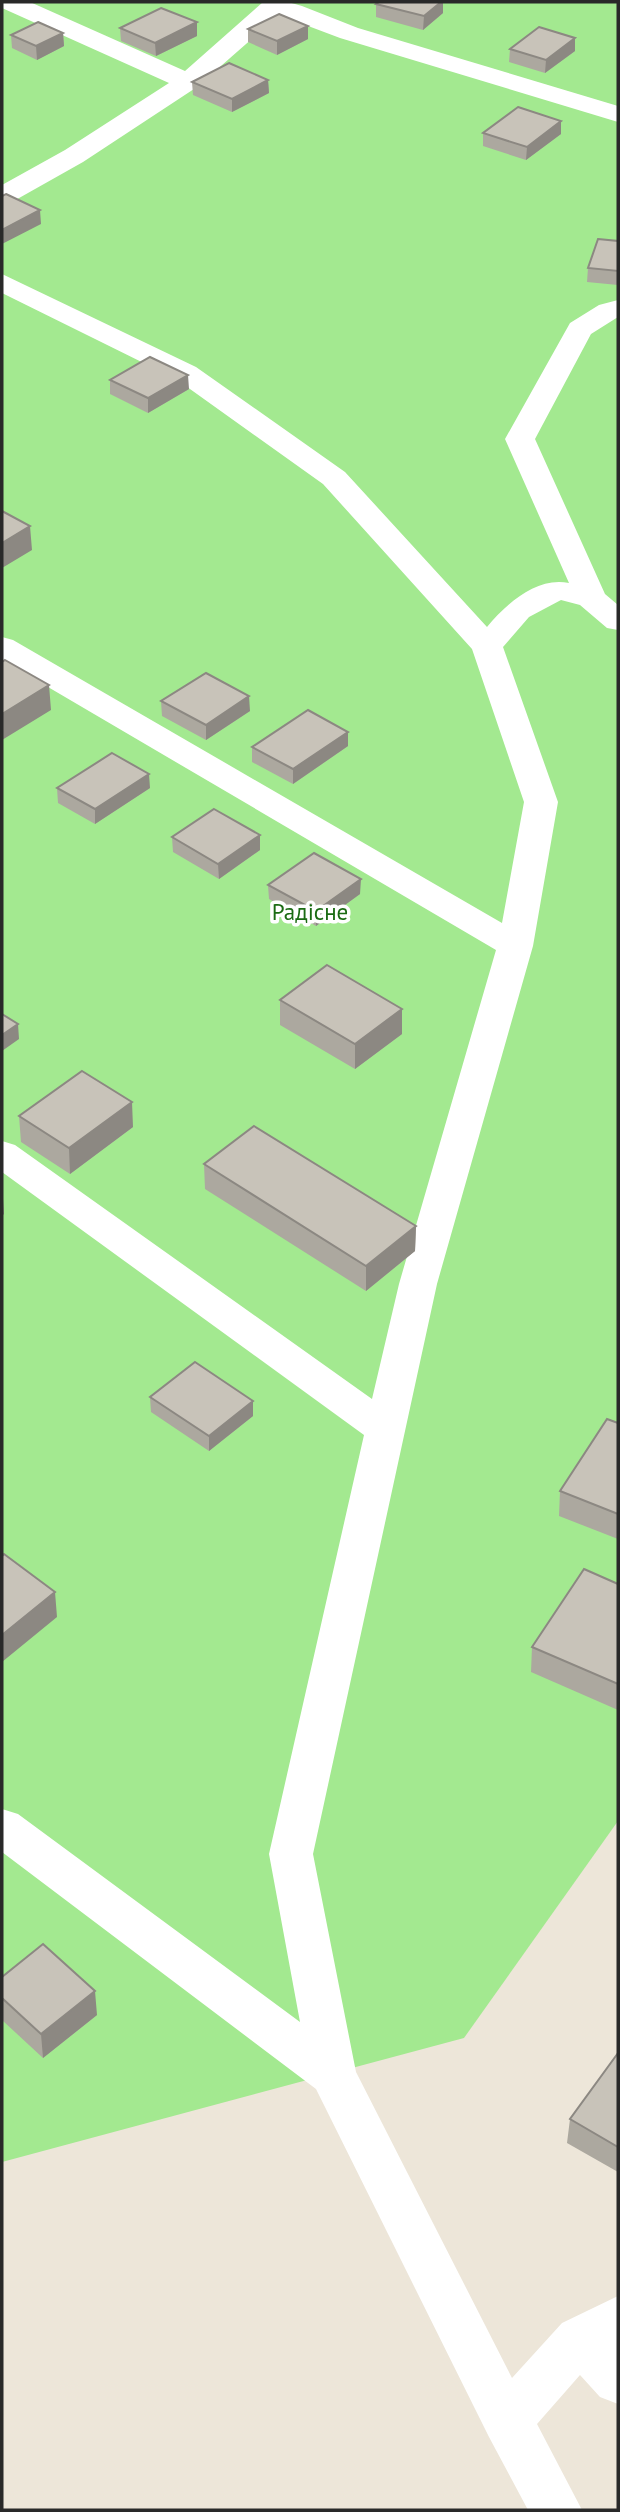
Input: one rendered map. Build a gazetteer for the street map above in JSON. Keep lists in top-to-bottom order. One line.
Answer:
{"parks":["Радісне"]}
